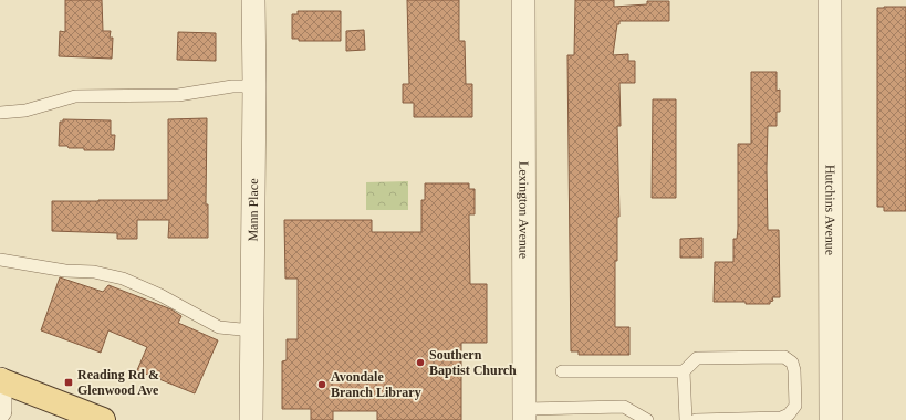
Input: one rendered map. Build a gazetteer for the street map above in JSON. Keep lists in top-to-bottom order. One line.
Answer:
{"streets":{"street":["Mann Place","Lexington Avenue","Hutchins Avenue"]},"places":{"other":["Southern Baptist Church","Avondale Branch Library"],"transit":["Reading Rd & Glenwood Ave"]}}
